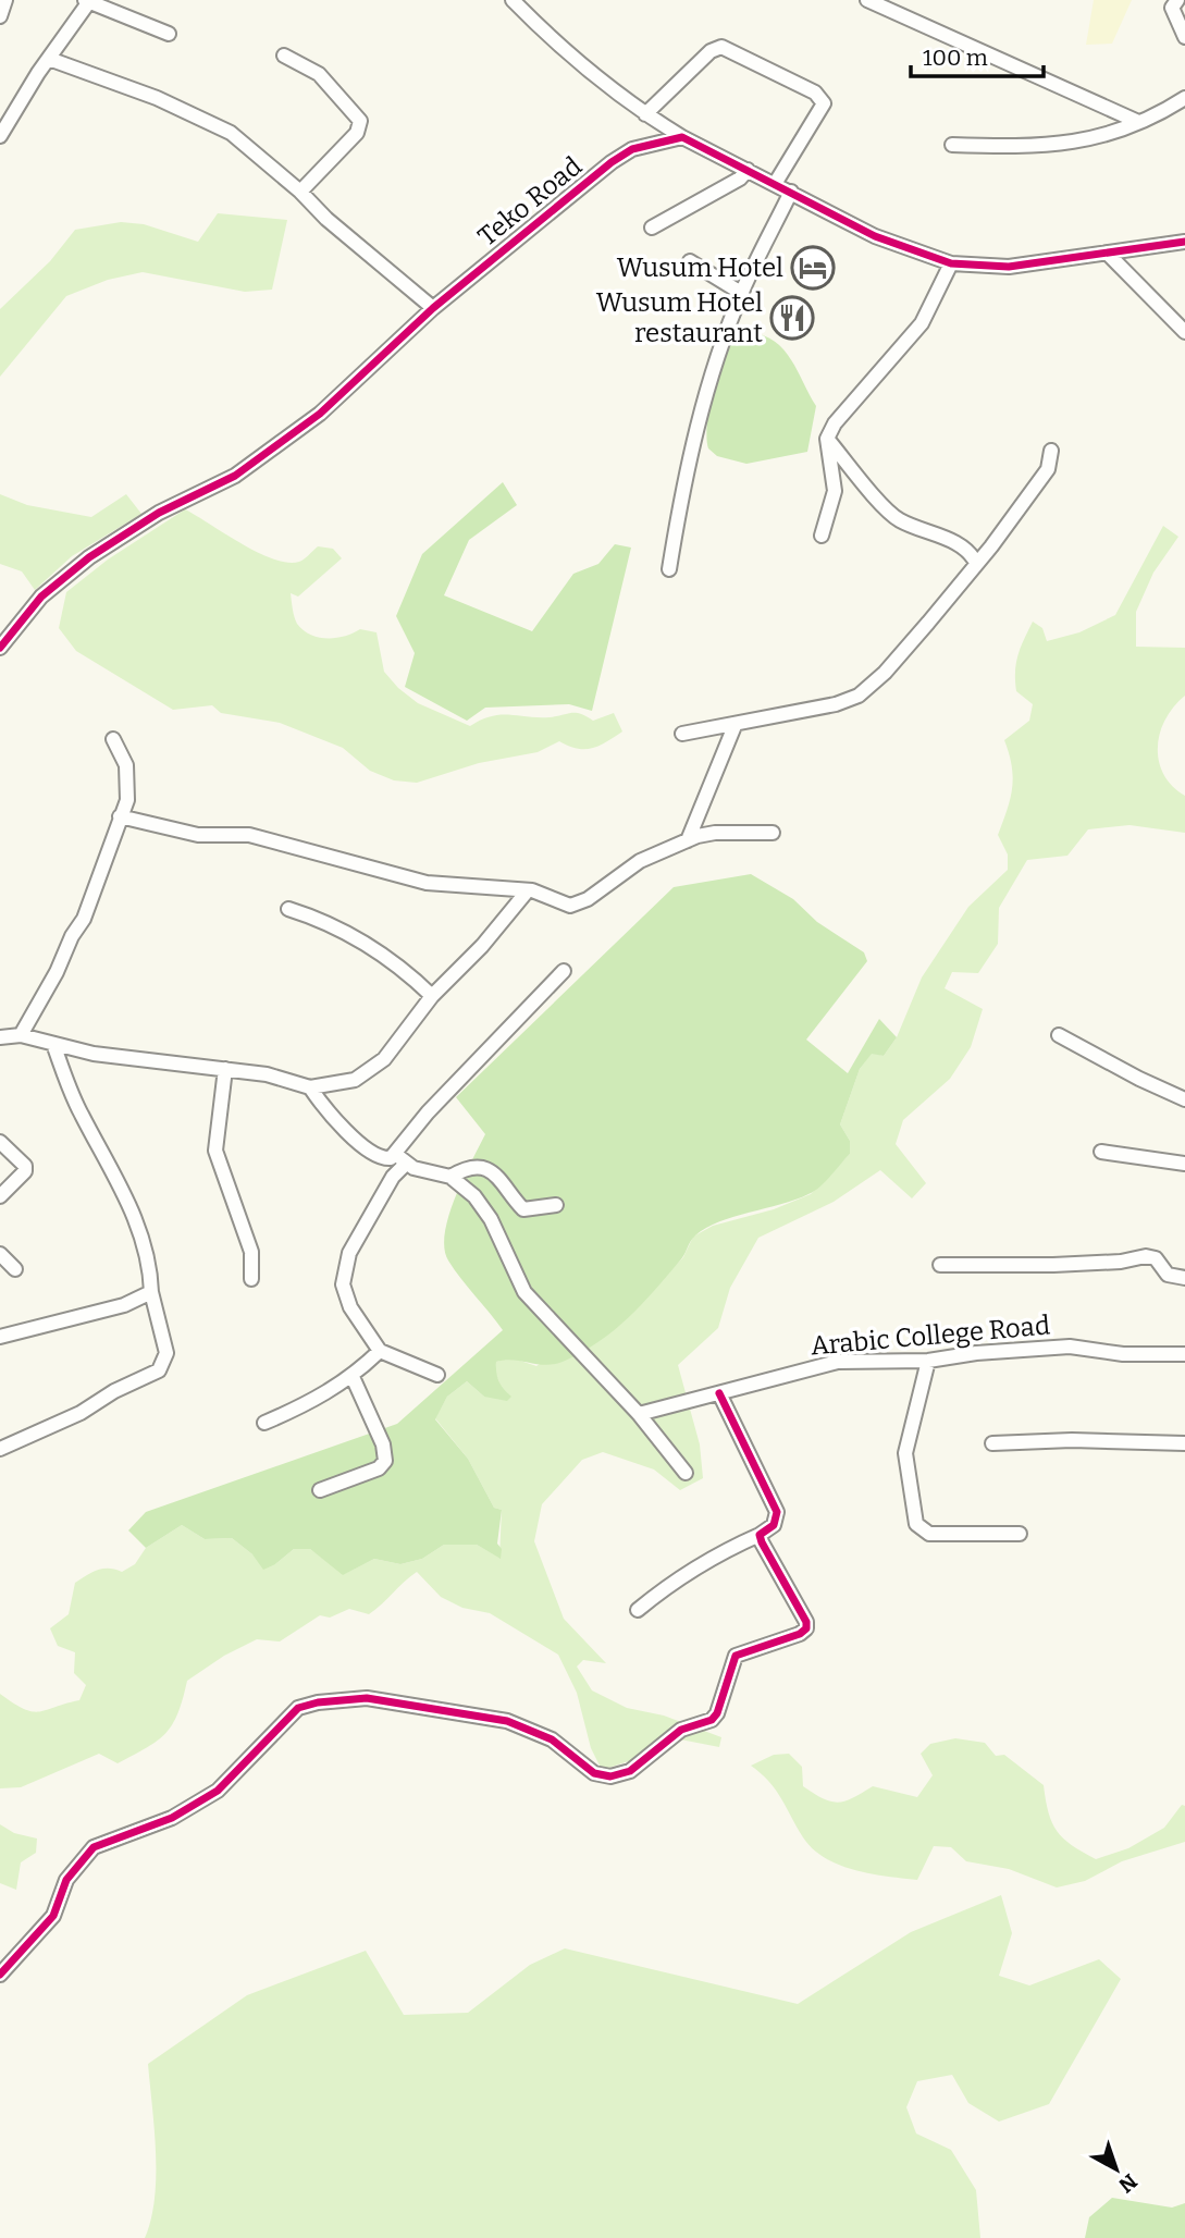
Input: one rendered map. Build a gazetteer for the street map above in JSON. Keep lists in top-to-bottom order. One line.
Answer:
{"streets":{"street":["Teko Road","Arabic College Road"]},"places":{"hotel":["Wusum Hotel"],"restaurant":["Wusum Hotel restaurant"]},"scale_bar":"100 m","north":"bottom right"}
